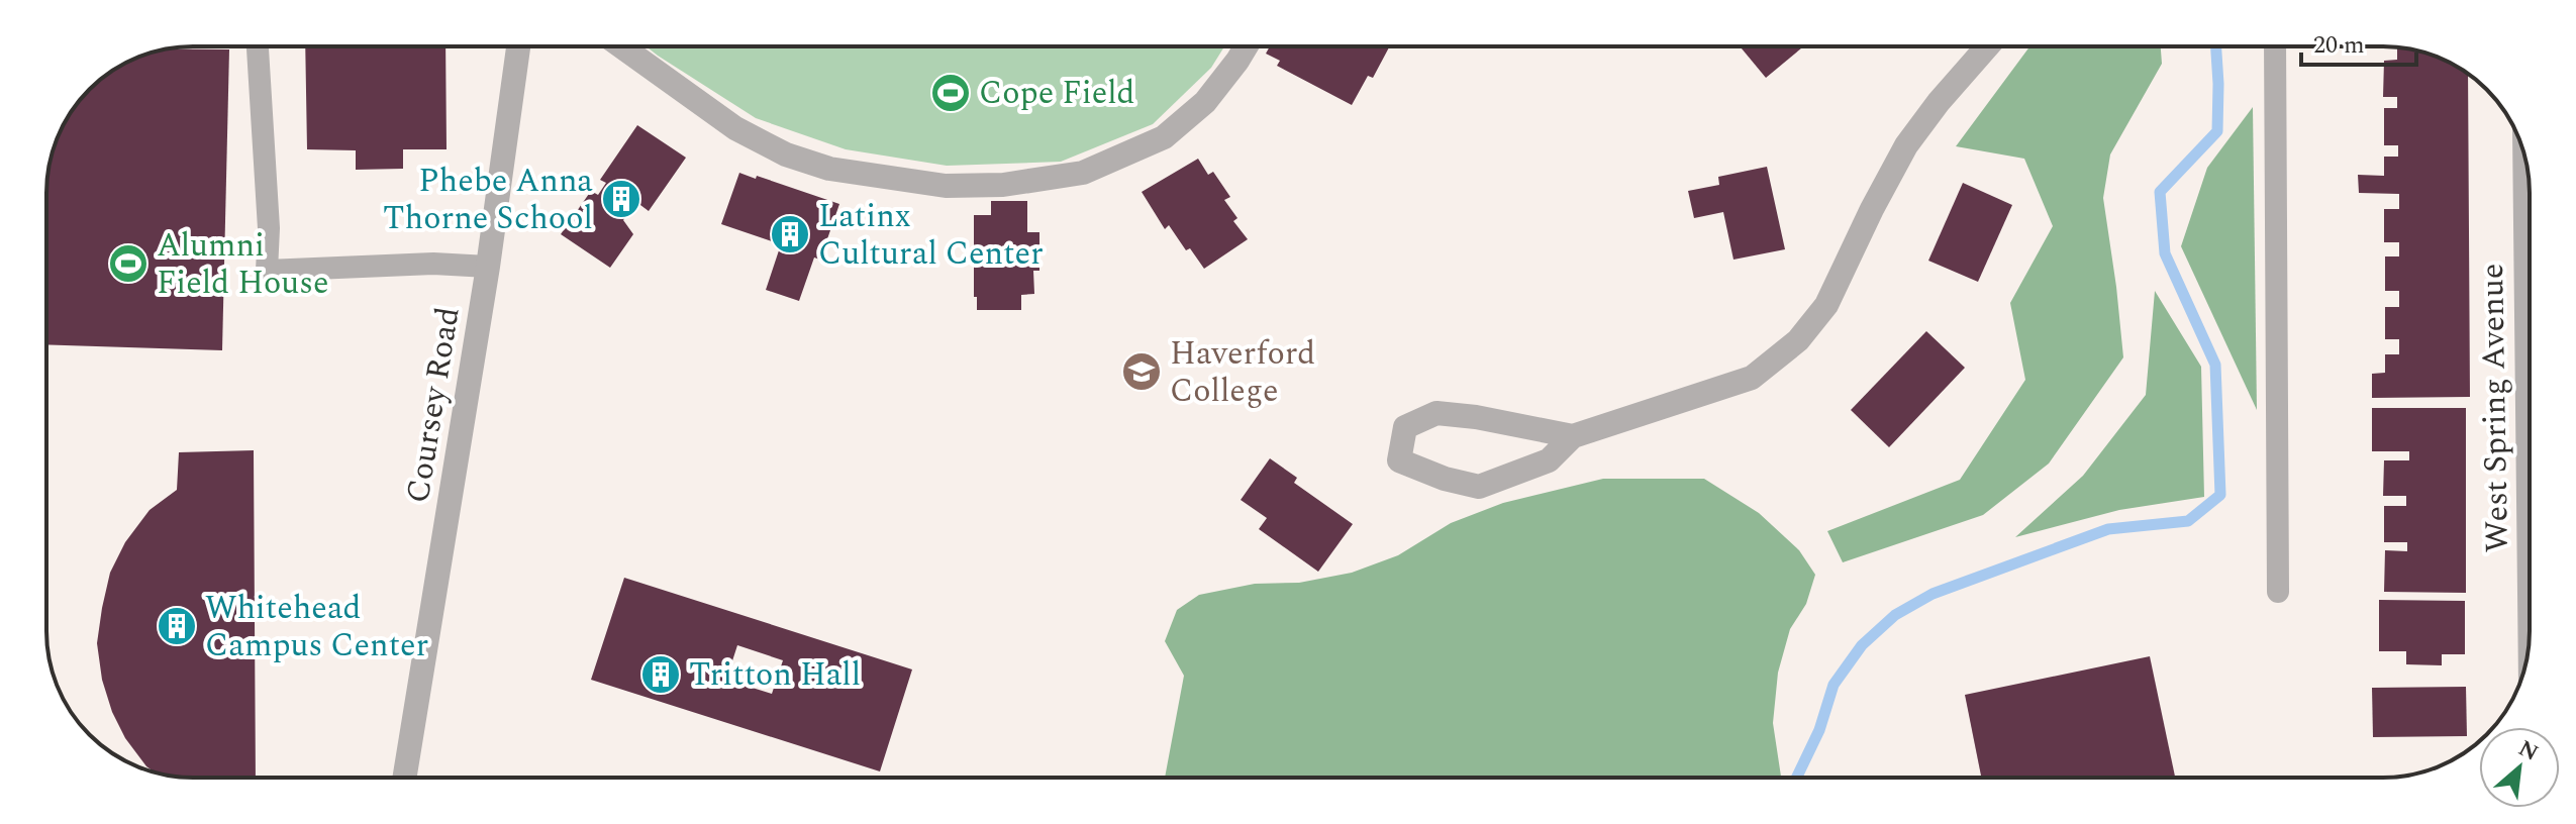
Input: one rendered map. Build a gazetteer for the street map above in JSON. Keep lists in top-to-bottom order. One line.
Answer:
{"streets":{"street":["Coursey Road","West Spring Avenue"]},"places":{"sports":["Cope Field","Alumni Field House"],"building":["Phebe Anna Thorne School","Latinx Cultural Center","Whitehead Campus Center","Tritton Hall"],"school or university":["Haverford College"]},"scale_bar":"20 m","north":"top right"}
